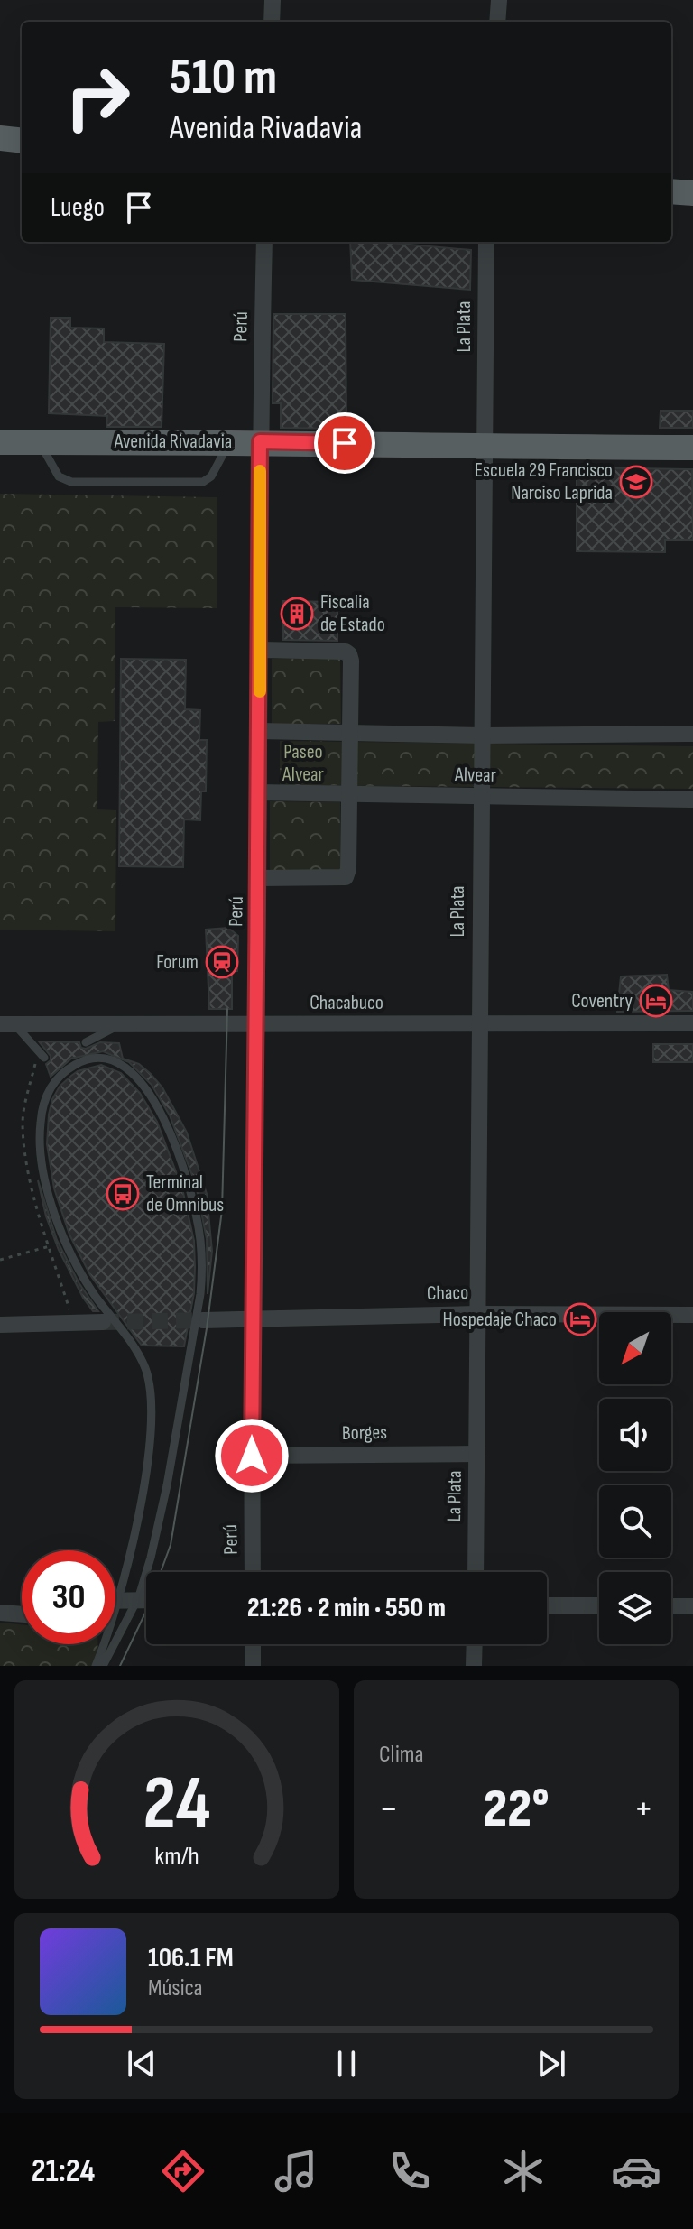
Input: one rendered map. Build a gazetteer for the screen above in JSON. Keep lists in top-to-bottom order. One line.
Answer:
{"streets":{"main road":["Avenida Rivadavia"],"street":["Perú","La Plata","Alvear","Chacabuco","Chaco","Borges"]},"crossings":[["Perú","Avenida Rivadavia"],["Perú","Alvear"],["Perú","Chacabuco"],["Perú","Chaco"],["Perú","Borges"],["La Plata","Avenida Rivadavia"],["La Plata","Alvear"],["La Plata","Chacabuco"],["La Plata","Chaco"],["La Plata","Borges"]],"parks":["Paseo Alvear"],"places":{"school or university":["Escuela 29 Francisco Narciso Laprida"],"building":["Fiscalia de Estado"],"station":["Forum"],"hotel":["Coventry","Hospedaje Chaco"],"bus stop":["Terminal de Omnibus"]},"north":"bottom left","page":{"turn":["510 m","Avenida Rivadavia"],"then":"Luego","limit":"30","trip":"21:26 · 2 min · 550 m","tile":"Clima","heat":["−","22°","+"],"song":["106.1 FM","Música"],"tabs":"21:24","gauge":["24","km/h"]}}
